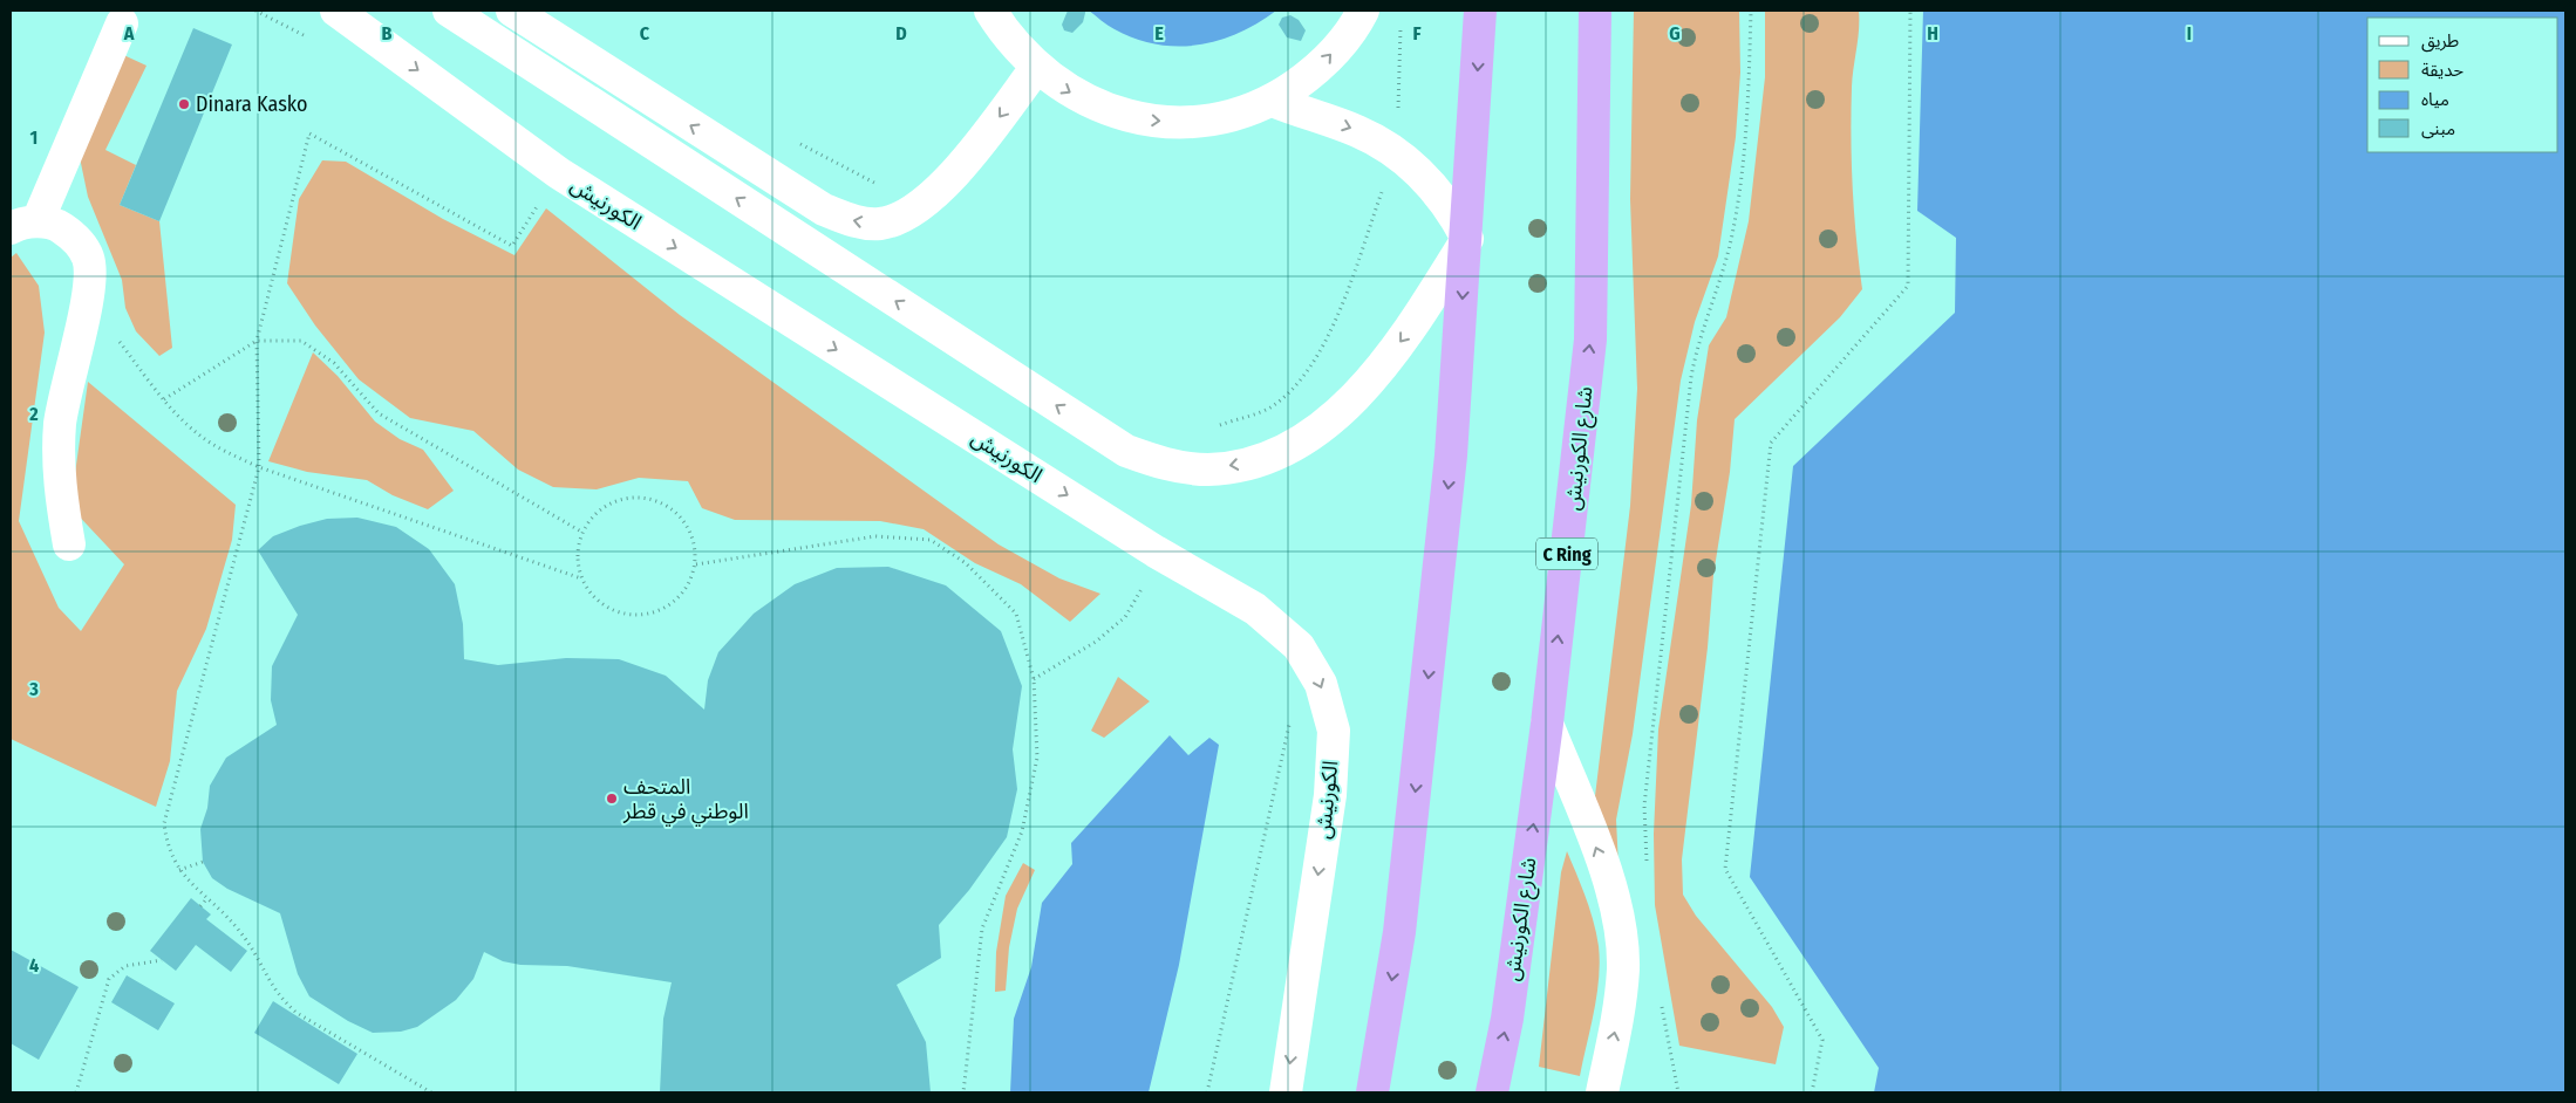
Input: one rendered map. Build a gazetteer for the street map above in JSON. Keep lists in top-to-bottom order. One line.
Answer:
{"streets":{"highway":["شارع الكورنيش","C Ring"],"street":["الكورنيش"]},"places":["Dinara Kasko","المتحف الوطني في قطر"],"legend":["طريق","حديقة","مياه","مبنى"],"grid":{"columns":["A","B","C","D","E","F","G","H","I"],"rows":["1","2","3","4"]}}
